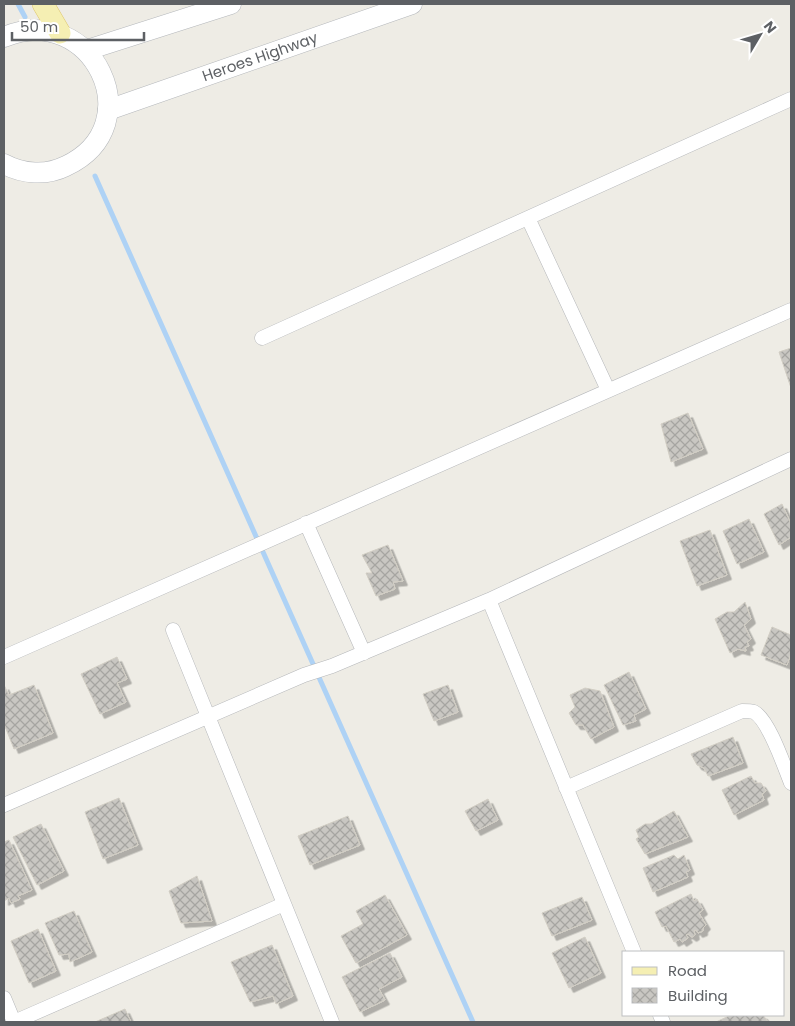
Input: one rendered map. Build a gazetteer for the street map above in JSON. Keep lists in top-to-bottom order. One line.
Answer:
{"streets":{"main road":["Heroes Highway"]},"legend":["Road","Building"],"scale_bar":"50 m","north":"top right"}
